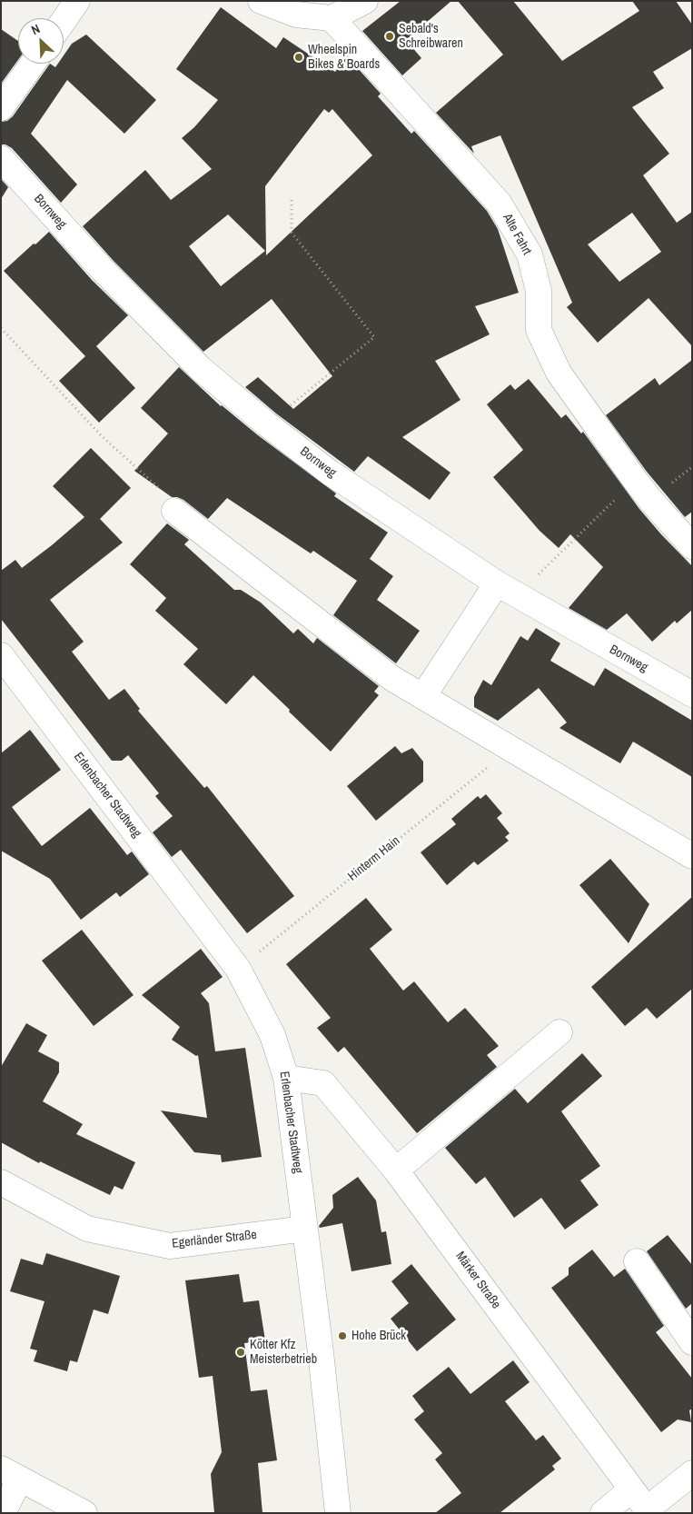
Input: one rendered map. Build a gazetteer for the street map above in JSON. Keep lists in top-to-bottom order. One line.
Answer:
{"streets":{"street":["Bornweg","Alte Fahrt","Erlenbacher Stadtweg","Egerländer Straße","Märker Straße"],"path":["Hinterm Hain"]},"crossings":[["Erlenbacher Stadtweg","Hinterm Hain"],["Erlenbacher Stadtweg","Egerländer Straße"],["Erlenbacher Stadtweg","Märker Straße"]],"places":["Sebald's Schreibwaren","Wheelspin Bikes & Boards","Hohe Brück","Kötter Kfz Meisterbetrieb"],"north":"top left"}
